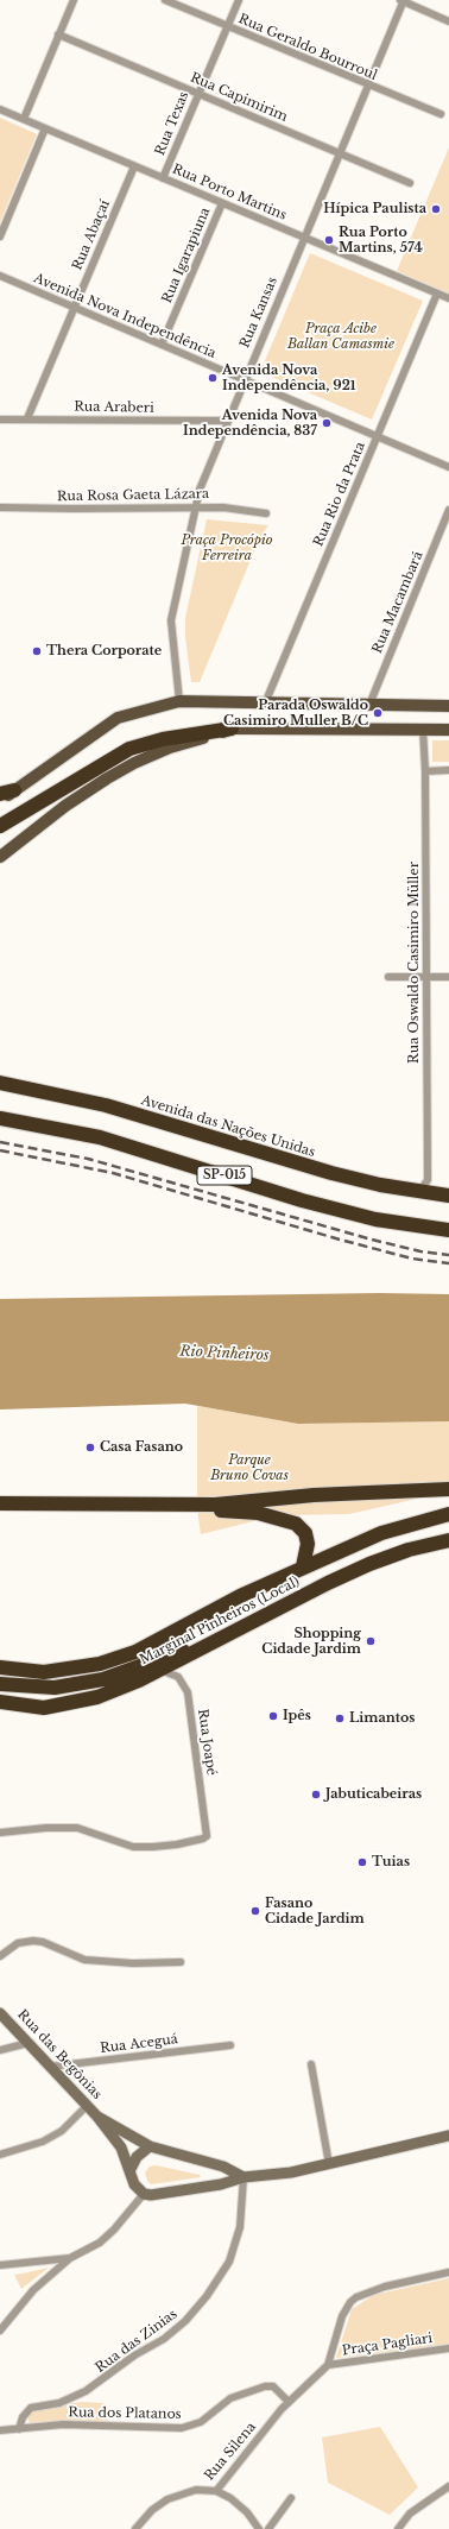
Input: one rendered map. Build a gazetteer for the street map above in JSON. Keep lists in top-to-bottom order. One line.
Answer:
{"streets":{"highway":["Avenida das Nações Unidas","SP-015","Marginal Pinheiros (Local)"],"main road":["Rua das Begônias"],"street":["Rua Geraldo Bourroul","Rua Capimirim","Rua Texas","Rua Porto Martins","Rua Abaçaí","Rua Igarapiuna","Rua Kansas","Avenida Nova Independência","Rua Araberi","Rua Rio da Prata","Rua Rosa Gaeta Lázara","Rua Macambará","Rua Oswaldo Casimiro Müller","Rua Joapé","Rua Aceguá","Rua das Zinias","Praça Pagliari","Rua dos Platanos","Rua Silena"]},"crossings":[["Rua Geraldo Bourroul","Rua Texas"],["Rua Geraldo Bourroul","Rua Kansas"],["Rua Capimirim","Rua Texas"],["Rua Capimirim","Rua Kansas"],["Rua Texas","Rua Porto Martins"],["Rua Porto Martins","Rua Abaçaí"],["Rua Porto Martins","Rua Igarapiuna"],["Rua Porto Martins","Rua Kansas"],["Rua Porto Martins","Rua Rio da Prata"],["Rua Abaçaí","Avenida Nova Independência"],["Rua Abaçaí","Rua Araberi"],["Rua Igarapiuna","Avenida Nova Independência"],["Rua Kansas","Avenida Nova Independência"],["Rua Kansas","Rua Araberi"],["Rua Kansas","Rua Rosa Gaeta Lázara"],["Avenida Nova Independência","Rua Rio da Prata"],["Rua Oswaldo Casimiro Müller","Avenida das Nações Unidas"],["Marginal Pinheiros (Local)","Rua Joapé"],["Rua Aceguá","Rua das Begônias"],["Rua das Begônias","Rua das Zinias"],["Rua das Zinias","Rua dos Platanos"],["Praça Pagliari","Rua dos Platanos"],["Praça Pagliari","Rua Silena"],["Rua dos Platanos","Rua Silena"]],"water":["Rio Pinheiros"],"parks":["Praça Acibe Ballan Camasmie","Praça Procópio Ferreira","Parque Bruno Covas"],"places":["Hípica Paulista","Rua Porto Martins, 574","Avenida Nova Independência, 921","Avenida Nova Independência, 837","Thera Corporate","Parada Oswaldo Casimiro Muller B/C","Casa Fasano","Shopping Cidade Jardim","Ipês","Limantos","Jabuticabeiras","Tuias","Fasano Cidade Jardim"]}
